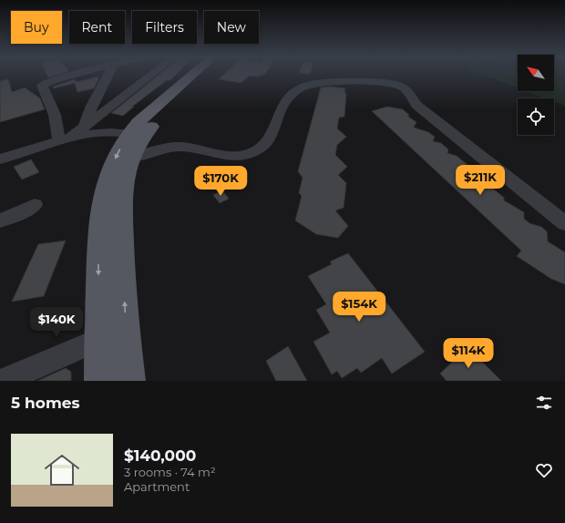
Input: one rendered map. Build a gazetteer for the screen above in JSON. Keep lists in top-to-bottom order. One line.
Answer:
{"north":"top left","page":{"chip":["Buy","Rent","Filters","New"],"price":["$211K","$170K","$154K","$140K","$114K"],"heading":"5 homes","list":[{"name":"$140,000","note":"3 rooms · 74 m² · Apartment"}]}}
